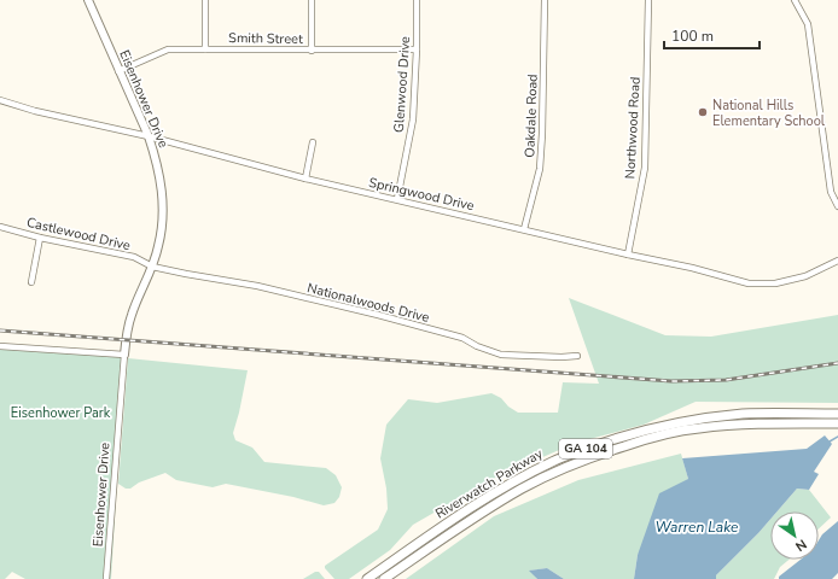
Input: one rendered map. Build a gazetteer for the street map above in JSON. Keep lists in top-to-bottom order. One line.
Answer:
{"streets":{"main road":["GA 104","Riverwatch Parkway"],"street":["Smith Street","Glenwood Drive","Eisenhower Drive","Oakdale Road","Northwood Road","Springwood Drive","Castlewood Drive","Nationalwoods Drive"]},"crossings":[["Smith Street","Glenwood Drive"],["Smith Street","Eisenhower Drive"],["Glenwood Drive","Springwood Drive"],["Eisenhower Drive","Springwood Drive"],["Eisenhower Drive","Castlewood Drive"],["Eisenhower Drive","Nationalwoods Drive"],["Oakdale Road","Springwood Drive"],["Northwood Road","Springwood Drive"],["Castlewood Drive","Nationalwoods Drive"]],"water":["Warren Lake"],"parks":["Eisenhower Park"],"places":["National Hills Elementary School"],"scale_bar":"100 m","north":"bottom right"}
